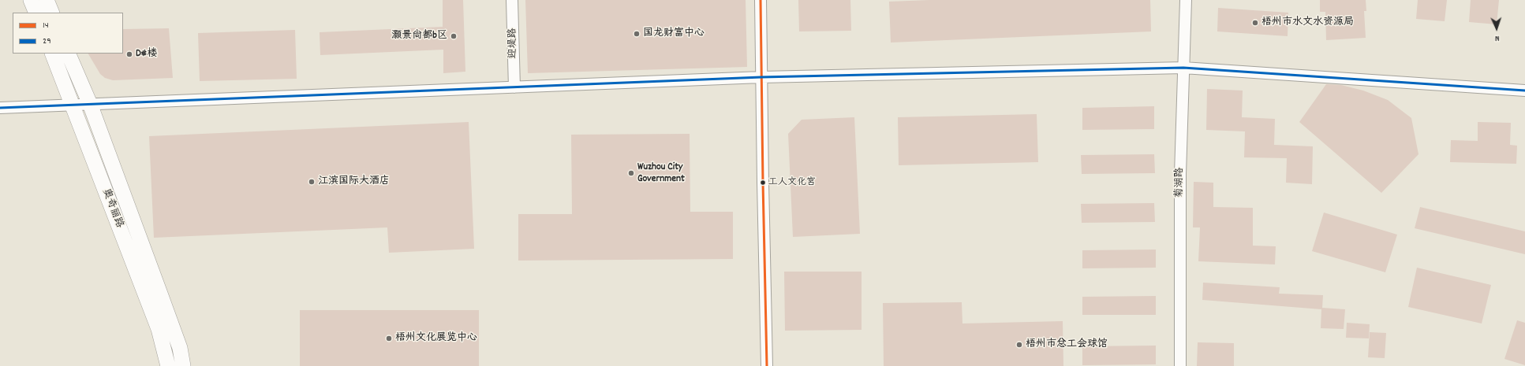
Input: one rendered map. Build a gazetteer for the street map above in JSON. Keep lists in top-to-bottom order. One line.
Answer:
{"streets":{"main road":["奥奇丽路"],"street":["迎堤路","菊湖路"]},"places":["梧州市水文水资源局","国龙财富中心","灏景尚都b区","D#楼","Wuzhou City Government","江滨国际大酒店","工人文化宫","梧州文化展览中心","梧州市总工会球馆"],"lines":["transit line 14","transit line 29"],"legend":["14","29"],"north":"bottom"}
